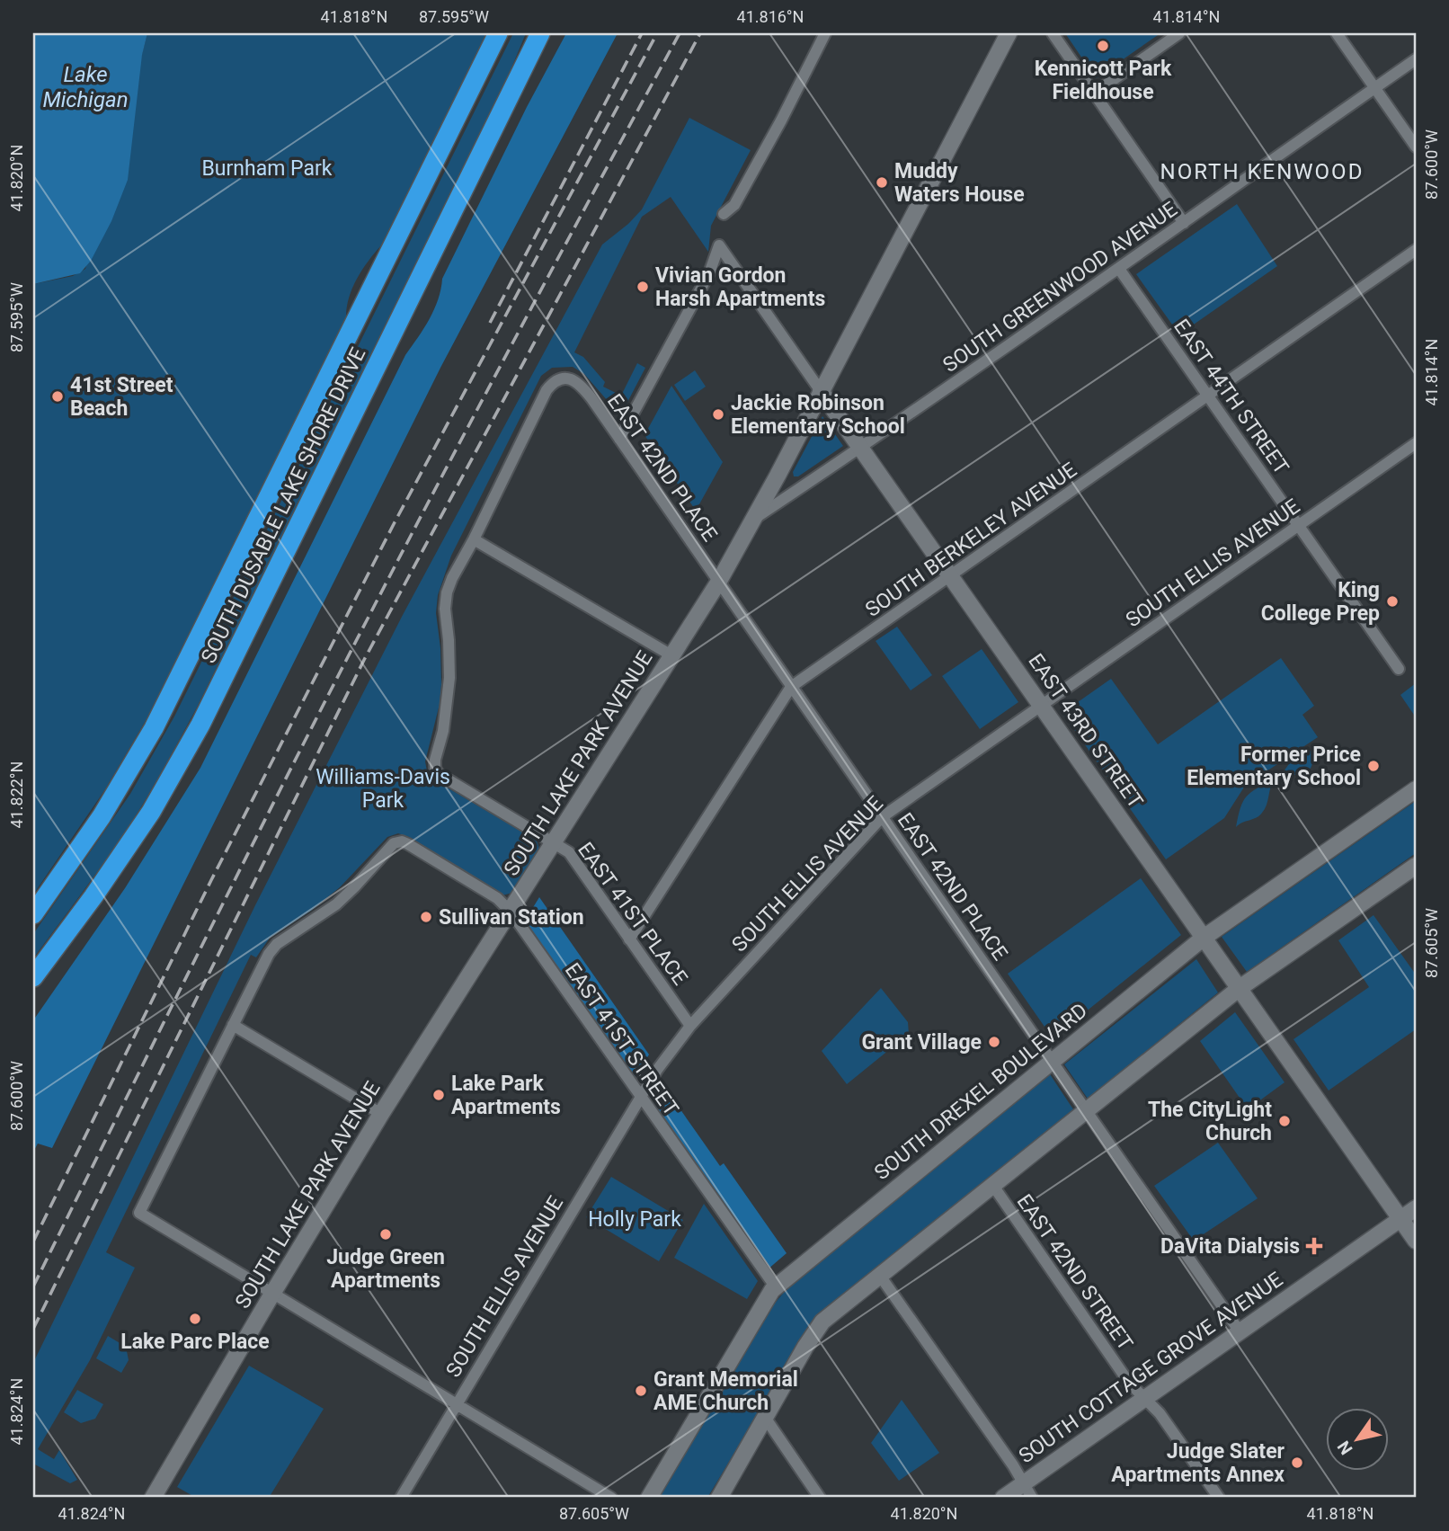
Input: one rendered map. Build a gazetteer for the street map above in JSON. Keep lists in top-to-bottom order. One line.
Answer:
{"streets":{"highway":["SOUTH DUSABLE LAKE SHORE DRIVE"],"street":["SOUTH GREENWOOD AVENUE","EAST 44TH STREET","EAST 42ND PLACE","SOUTH BERKELEY AVENUE","SOUTH ELLIS AVENUE","EAST 43RD STREET","SOUTH LAKE PARK AVENUE","EAST 41ST PLACE","EAST 41ST STREET","SOUTH DREXEL BOULEVARD","EAST 42ND STREET","SOUTH COTTAGE GROVE AVENUE"]},"crossings":[["SOUTH GREENWOOD AVENUE","EAST 44TH STREET"],["SOUTH GREENWOOD AVENUE","EAST 43RD STREET"],["SOUTH GREENWOOD AVENUE","SOUTH LAKE PARK AVENUE"],["EAST 44TH STREET","SOUTH BERKELEY AVENUE"],["EAST 44TH STREET","SOUTH ELLIS AVENUE"],["EAST 42ND PLACE","SOUTH BERKELEY AVENUE"],["EAST 42ND PLACE","SOUTH ELLIS AVENUE"],["EAST 42ND PLACE","EAST 43RD STREET"],["EAST 42ND PLACE","SOUTH LAKE PARK AVENUE"],["EAST 42ND PLACE","EAST 41ST PLACE"],["EAST 42ND PLACE","SOUTH DREXEL BOULEVARD"],["EAST 42ND PLACE","SOUTH COTTAGE GROVE AVENUE"],["SOUTH BERKELEY AVENUE","EAST 43RD STREET"],["SOUTH BERKELEY AVENUE","EAST 41ST PLACE"],["SOUTH ELLIS AVENUE","EAST 43RD STREET"],["SOUTH ELLIS AVENUE","EAST 41ST PLACE"],["SOUTH ELLIS AVENUE","EAST 41ST STREET"],["EAST 43RD STREET","SOUTH LAKE PARK AVENUE"],["EAST 43RD STREET","SOUTH DREXEL BOULEVARD"],["EAST 43RD STREET","SOUTH COTTAGE GROVE AVENUE"],["SOUTH LAKE PARK AVENUE","EAST 41ST PLACE"],["SOUTH LAKE PARK AVENUE","EAST 41ST STREET"],["EAST 41ST STREET","SOUTH DREXEL BOULEVARD"],["EAST 42ND STREET","SOUTH COTTAGE GROVE AVENUE"]],"districts":["NORTH KENWOOD"],"water":["Lake Michigan"],"parks":["Burnham Park","Williams-Davis Park","Holly Park"],"places":{"other":["Kennicott Park Fieldhouse","Muddy Waters House","Vivian Gordon Harsh Apartments","41st Street Beach","Jackie Robinson Elementary School","King College Prep","Former Price Elementary School","Sullivan Station","Grant Village","Lake Park Apartments","The CityLight Church","Judge Green Apartments","Lake Parc Place","Grant Memorial AME Church","Judge Slater Apartments Annex"],"health":["DaVita Dialysis"]},"north":"bottom left","coordinates":["41.818°N","87.595°W","41.816°N","41.814°N","87.600°W","41.820°N","41.822°N","87.605°W","41.824°N"]}
